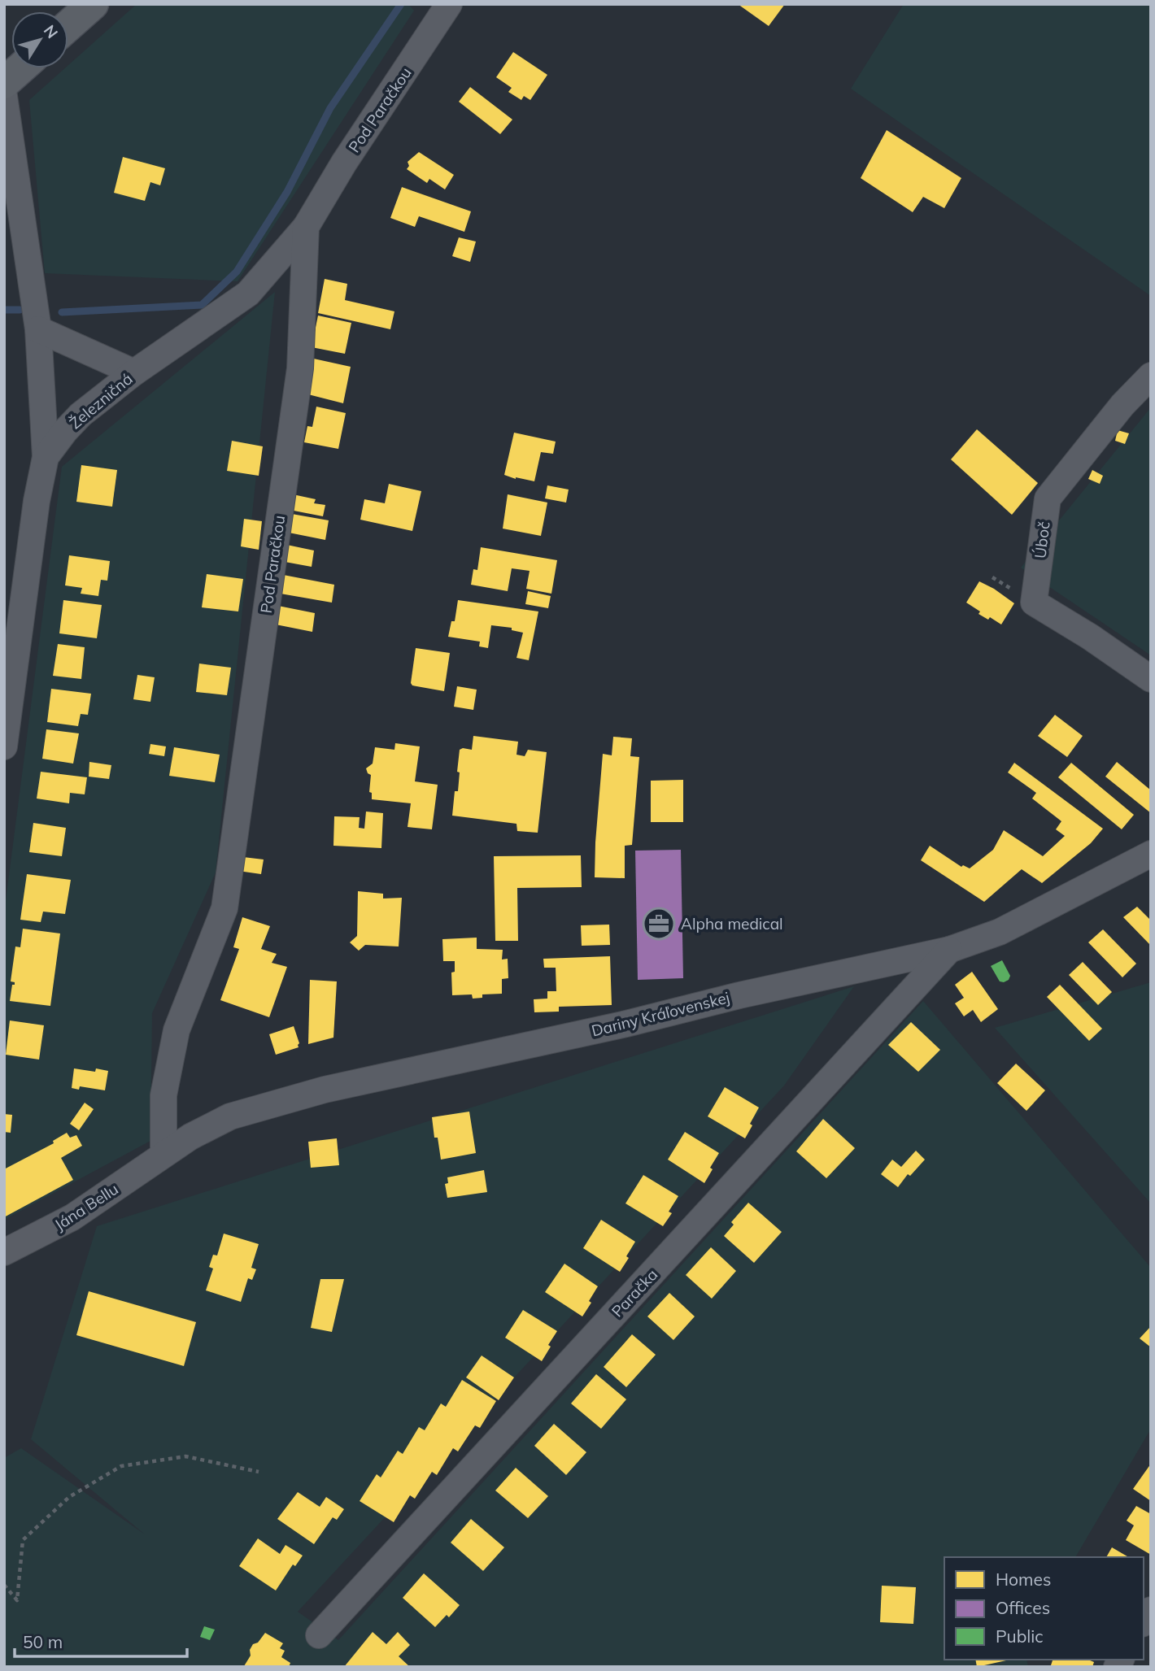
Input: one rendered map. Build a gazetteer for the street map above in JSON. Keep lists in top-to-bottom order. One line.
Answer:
{"streets":{"street":["Pod Paračkou","Železničná","Úboč","Dariny Kráľovenskej","Jána Bellu","Paračka"]},"crossings":[["Pod Paračkou","Železničná"],["Pod Paračkou","Dariny Kráľovenskej"],["Pod Paračkou","Jána Bellu"],["Dariny Kráľovenskej","Jána Bellu"],["Dariny Kráľovenskej","Paračka"]],"places":{"office":["Alpha medical"]},"legend":["Homes","Offices","Public"],"scale_bar":"50 m","north":"top right"}
